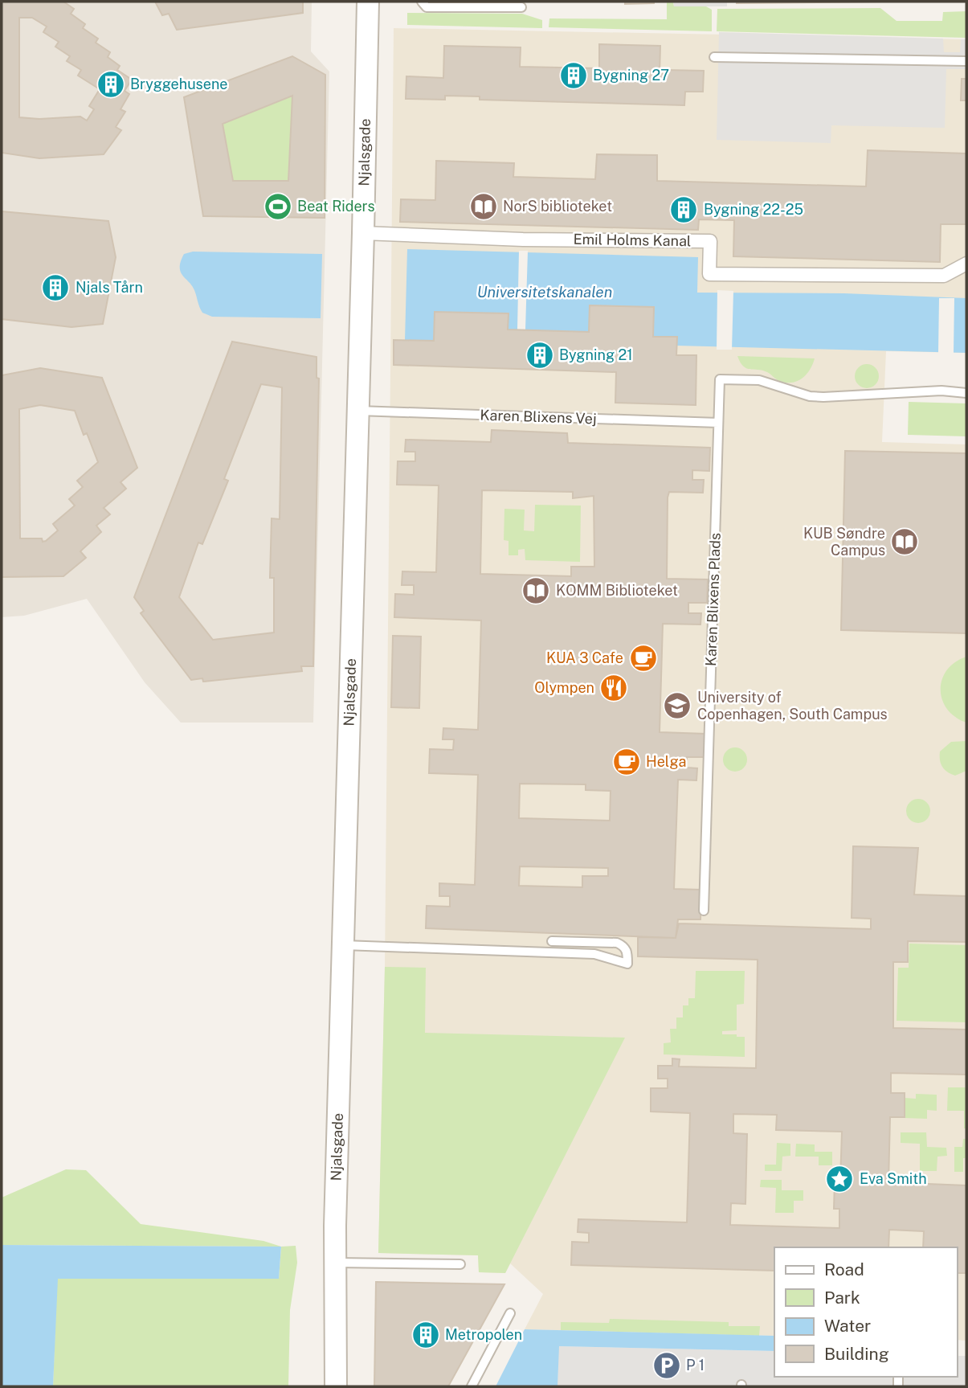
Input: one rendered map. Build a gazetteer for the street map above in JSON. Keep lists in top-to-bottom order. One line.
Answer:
{"streets":{"street":["Njalsgade","Emil Holms Kanal"],"lane":["Karen Blixens Vej","Karen Blixens Plads"]},"crossings":[["Njalsgade","Emil Holms Kanal"],["Njalsgade","Karen Blixens Vej"],["Karen Blixens Vej","Karen Blixens Plads"]],"water":["Universitetskanalen"],"places":{"building":["Bygning 27","Bryggehusene","Bygning 22-25","Njals Tårn","Bygning 21","Metropolen"],"sports":["Beat Riders"],"library":["NorS biblioteket","KUB Søndre Campus","KOMM Biblioteket"],"cafe":["KUA 3 Cafe","Helga"],"restaurant":["Olympen"],"school or university":["University of Copenhagen, South Campus"],"place":["Eva Smith"],"parking":["P 1"]},"legend":["Road","Park","Water","Building"]}
